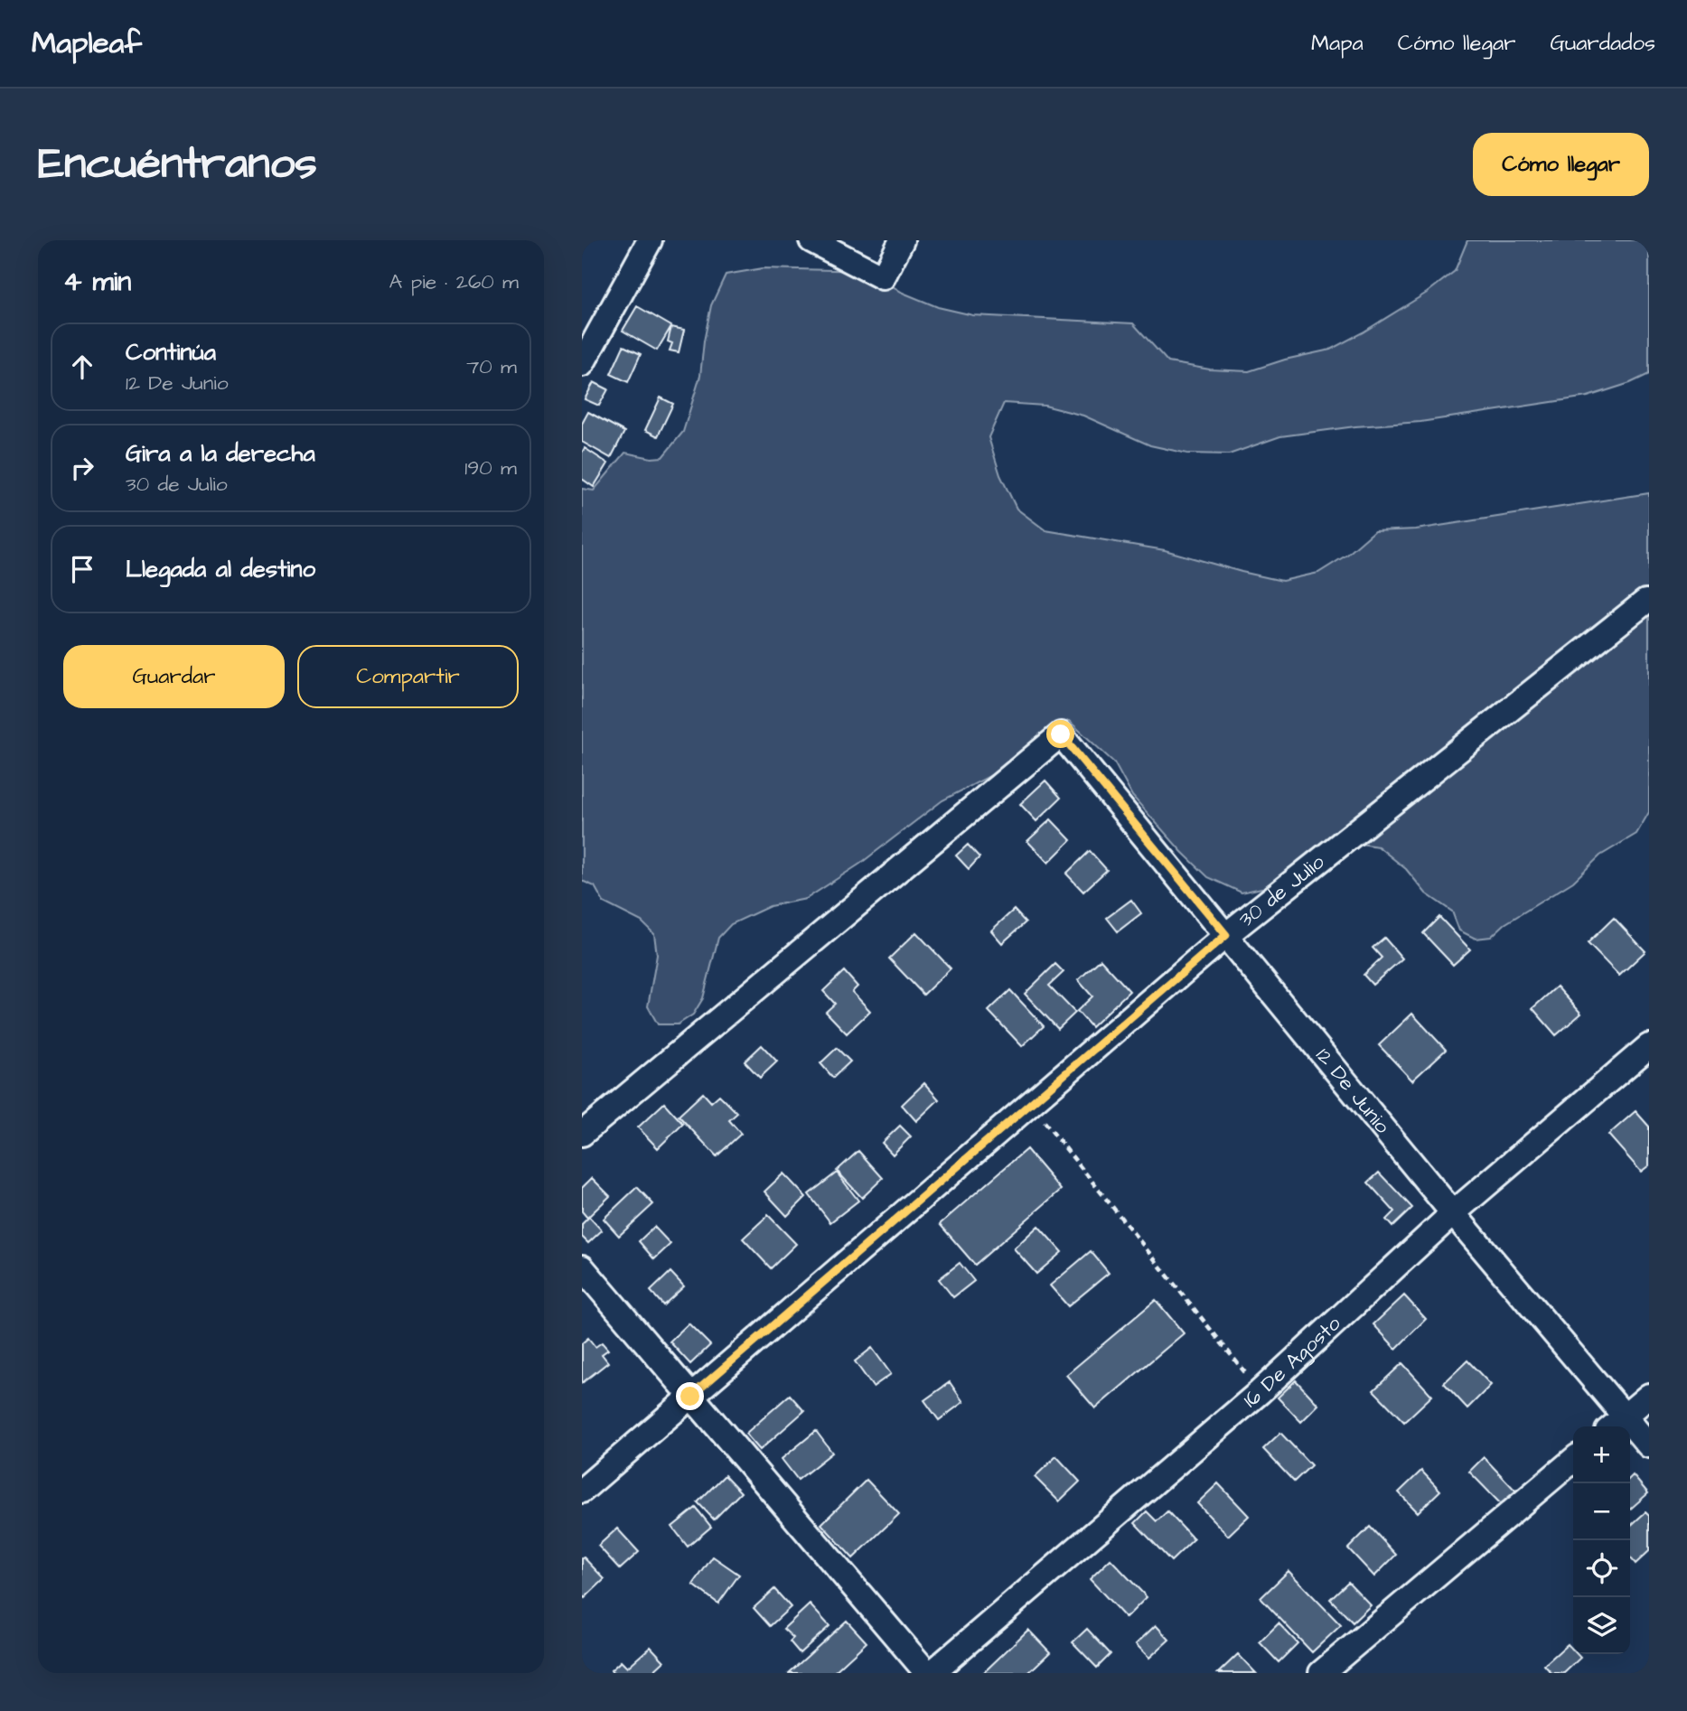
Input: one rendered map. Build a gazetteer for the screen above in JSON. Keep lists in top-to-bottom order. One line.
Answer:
{"streets":{"street":["30 de Julio","12 De Junio","16 De Agosto"]},"crossings":[["30 de Julio","12 De Junio"],["12 De Junio","16 De Agosto"]],"page":{"header":"Mapleaf","nav":["Mapa","Cómo llegar","Guardados"],"buttons":["Cómo llegar",["Guardar","Compartir"]],"title":"Encuéntranos","heading":["4 min","A pie · 260 m"],"list":[["Continúa","12 De Junio","70 m"],["Gira a la derecha","30 de Julio","190 m"],"Llegada al destino"],"map_buttons":["+","−"]}}
